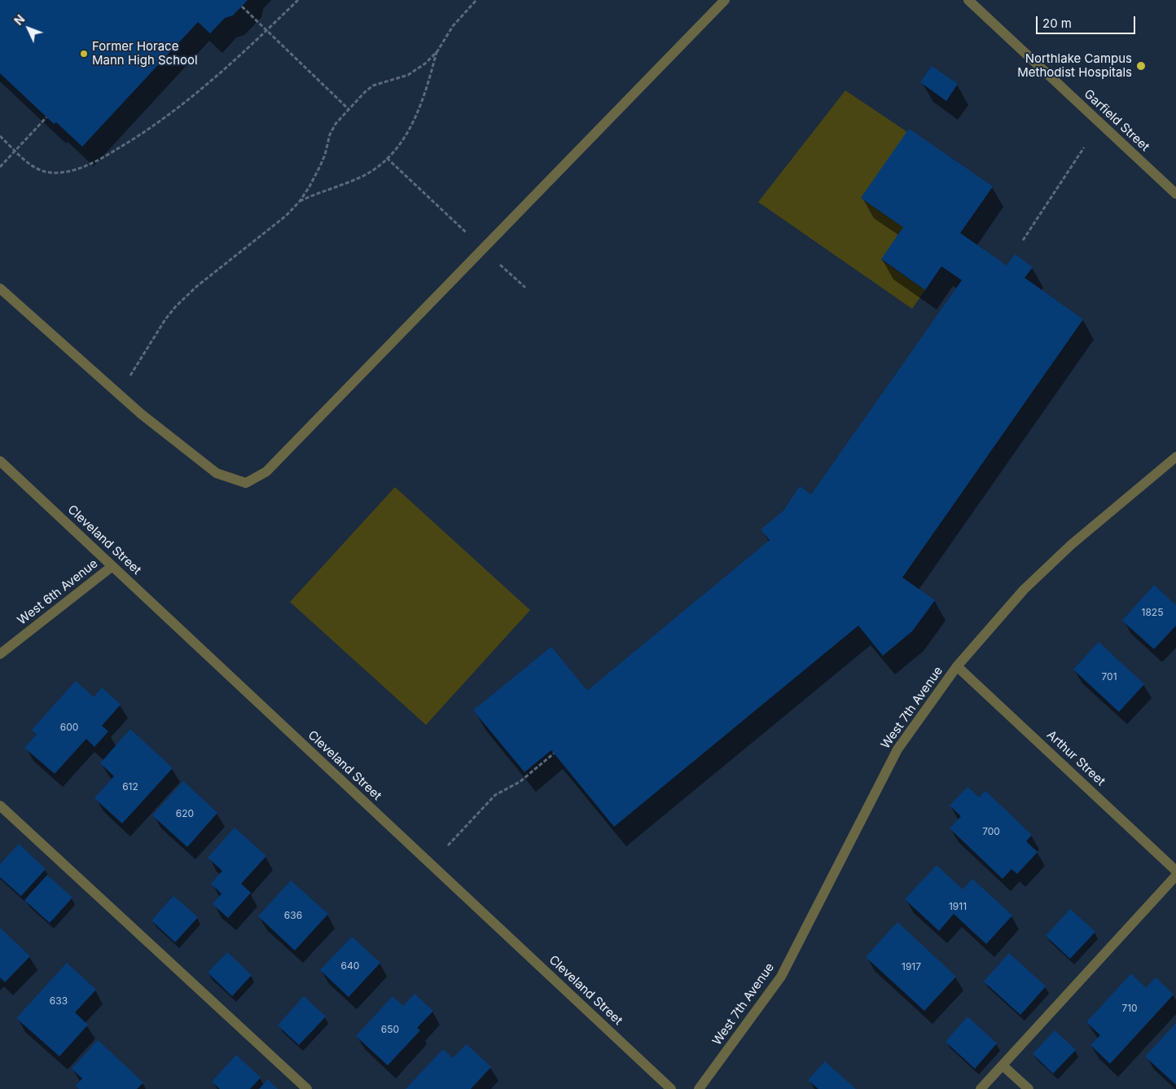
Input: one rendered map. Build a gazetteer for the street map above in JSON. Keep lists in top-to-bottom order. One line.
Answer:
{"streets":{"street":["Garfield Street","Cleveland Street","West 6th Avenue","West 7th Avenue","Arthur Street"]},"crossings":[["Cleveland Street","West 6th Avenue"],["West 7th Avenue","Arthur Street"]],"places":["Former Horace Mann High School","Northlake Campus Methodist Hospitals"],"house_numbers":["1825","701","600","612","620","700","1911","636","640","1917","633","710","650"],"scale_bar":"20 m","north":"top left"}
